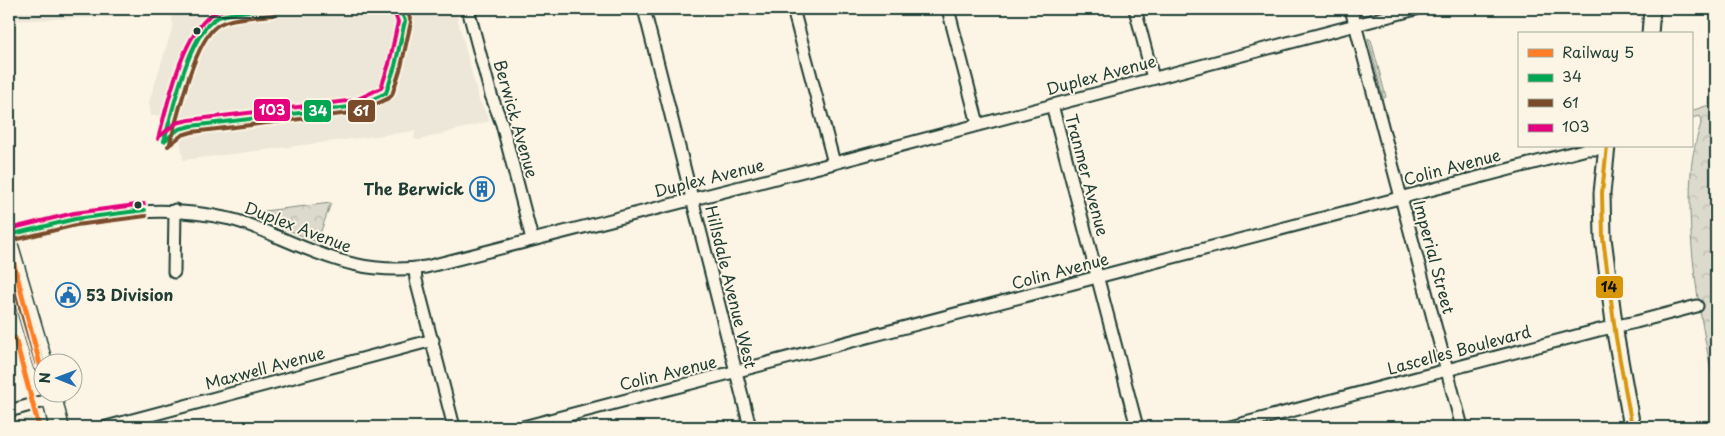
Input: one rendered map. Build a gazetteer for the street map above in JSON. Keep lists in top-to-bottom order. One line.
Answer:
{"streets":{"street":["Duplex Avenue","Berwick Avenue","Colin Avenue","Tranmer Avenue","Imperial Street","Hillsdale Avenue West","Lascelles Boulevard","Maxwell Avenue"]},"crossings":[["Duplex Avenue","Berwick Avenue"],["Duplex Avenue","Tranmer Avenue"],["Duplex Avenue","Imperial Street"],["Duplex Avenue","Hillsdale Avenue West"],["Colin Avenue","Tranmer Avenue"],["Colin Avenue","Imperial Street"],["Colin Avenue","Hillsdale Avenue West"],["Imperial Street","Lascelles Boulevard"]],"places":{"building":["The Berwick"],"public building":["53 Division"]},"lines":["transit line 34","transit line 61","transit line 103","transit line 14","rail line 5"],"legend":["Railway 5","34","61","103"],"north":"left"}
